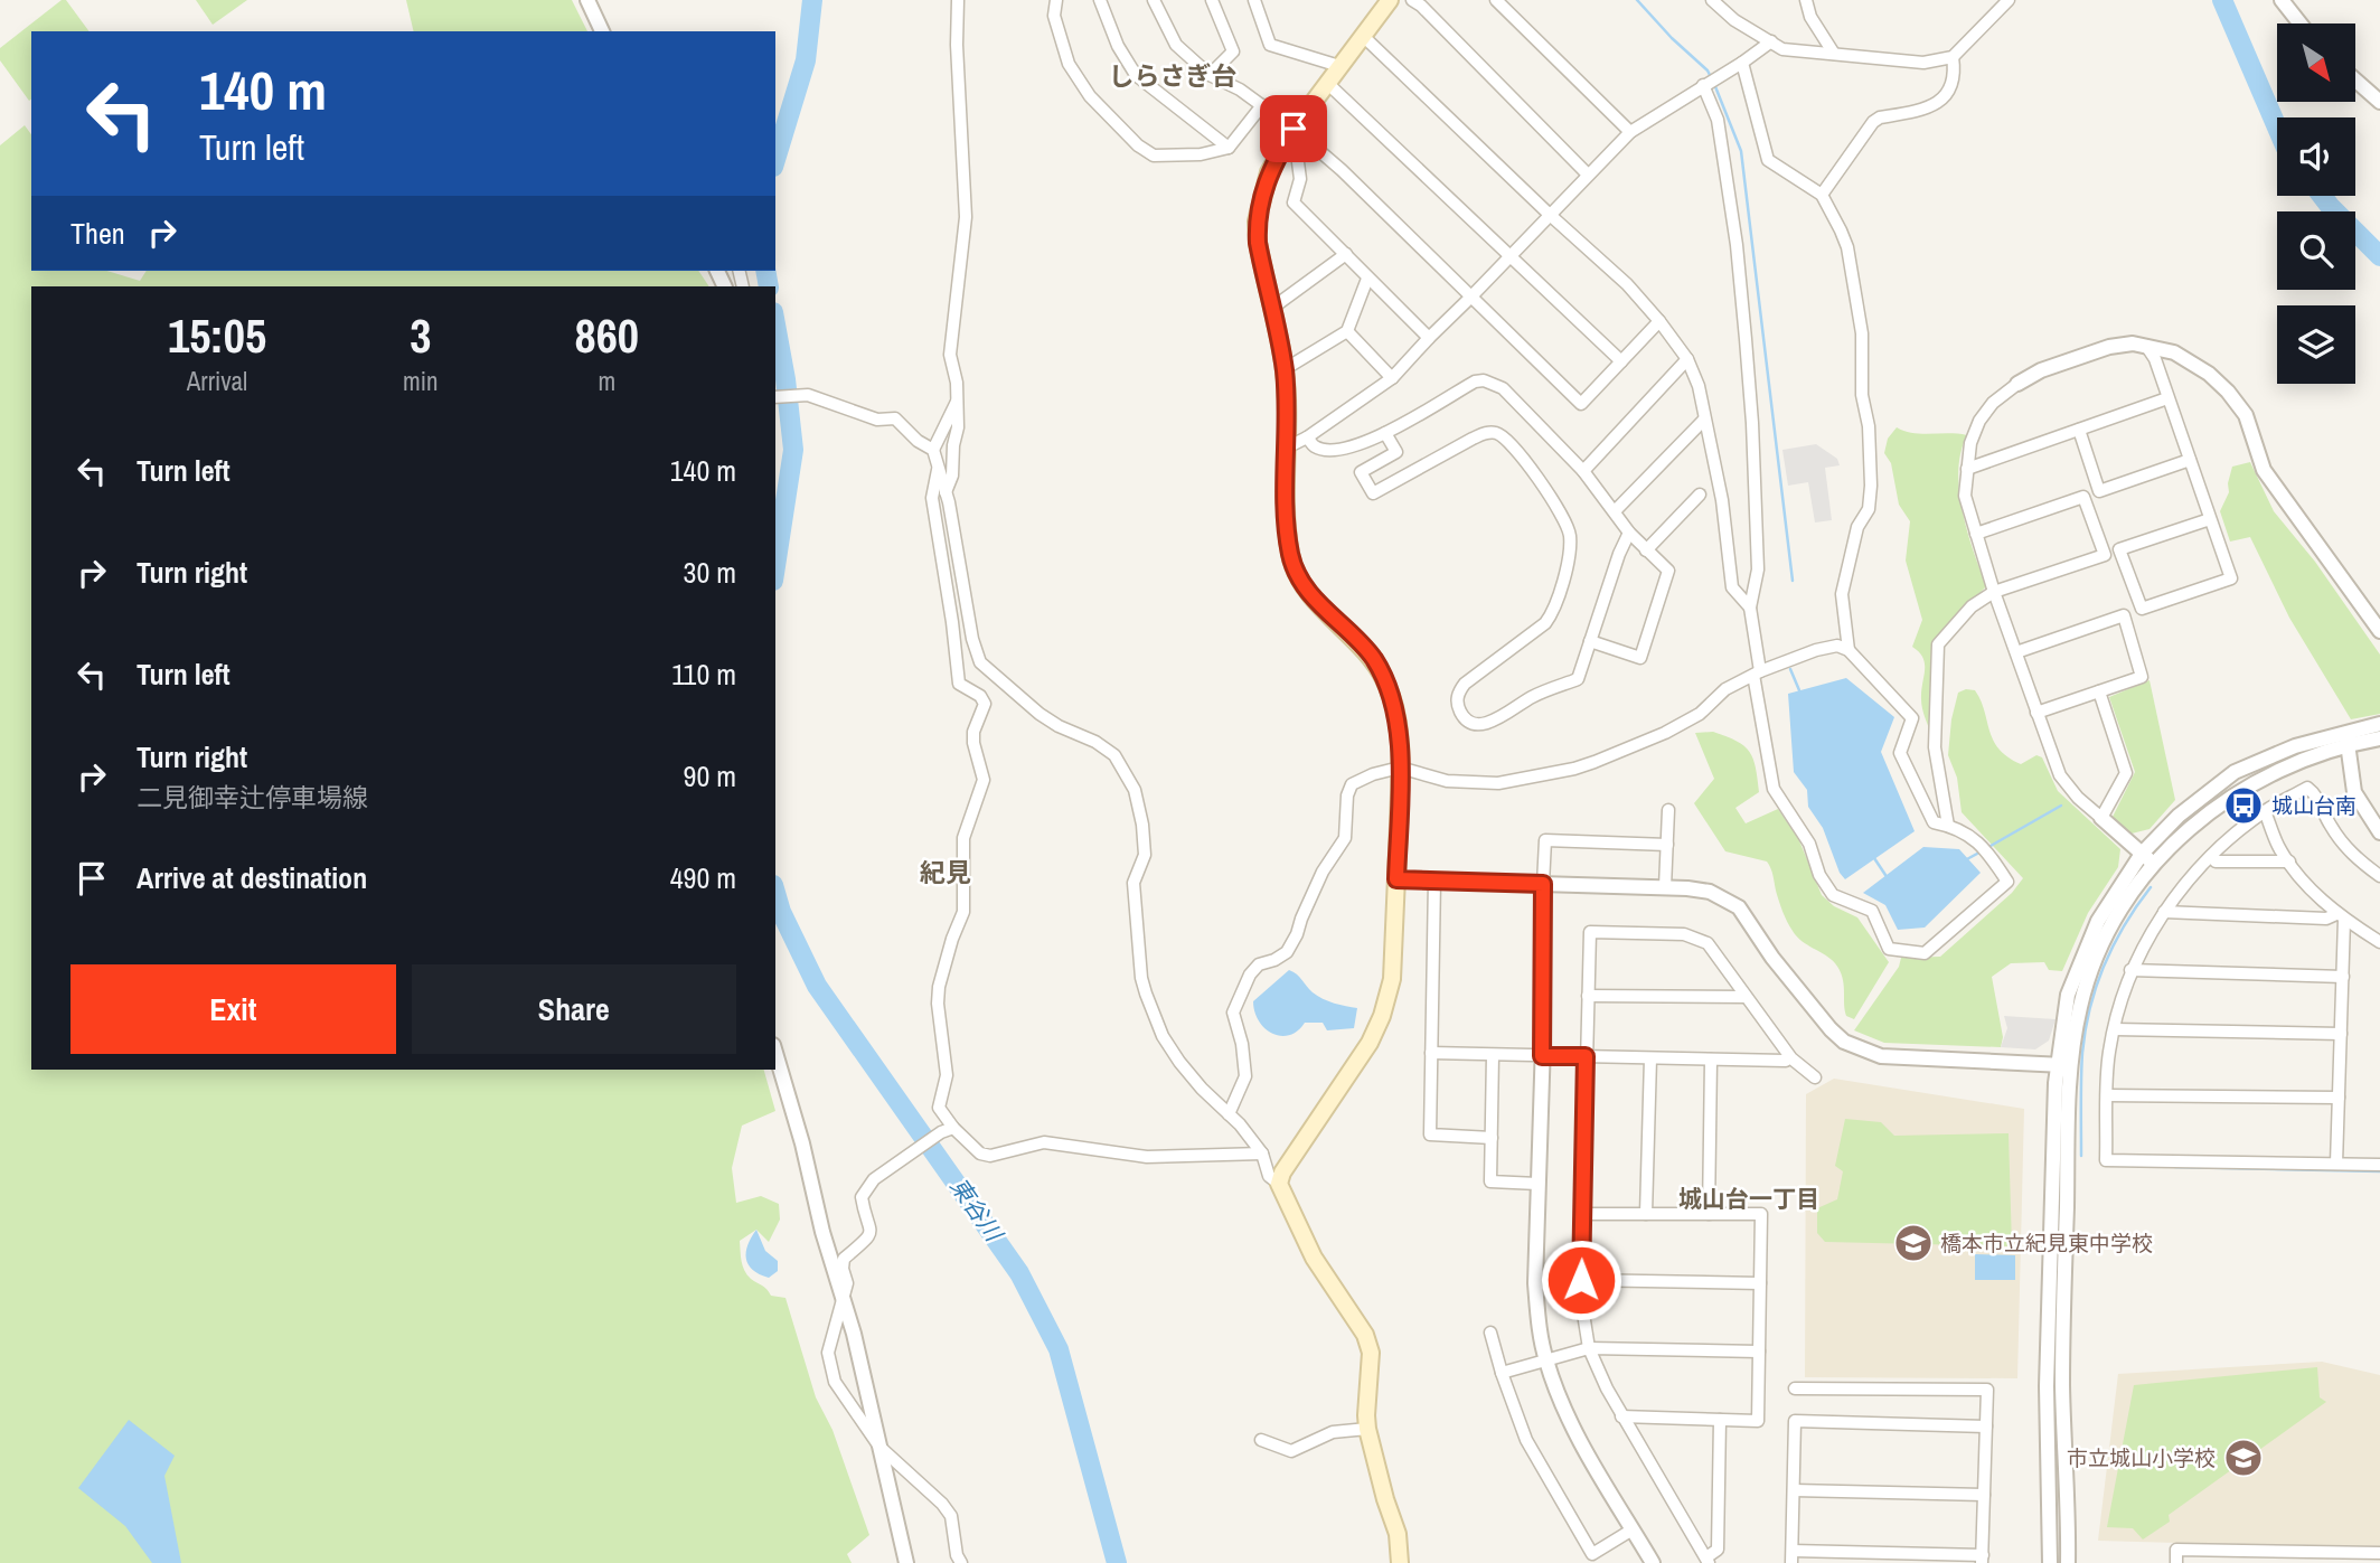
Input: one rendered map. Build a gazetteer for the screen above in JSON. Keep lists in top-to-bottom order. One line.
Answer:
{"districts":["しらさぎ台","紀見","城山台一丁目"],"water":["東谷川"],"places":{"bus stop":["城山台南"],"school or university":["橋本市立紀見東中学校","市立城山小学校"]},"north":"bottom right","page":{"turn":["140 m","Turn left"],"then":"Then","eta":["15:05","Arrival","3","min","860","m"],"list":[{"name":"Turn left","value":"140 m"},{"name":"Turn right","value":"30 m"},{"name":"Turn left","value":"110 m"},{"name":"Turn right","note":"二見御幸辻停車場線","value":"90 m"},{"name":"Arrive at destination","value":"490 m"}],"buttons":["Exit","Share"]}}
